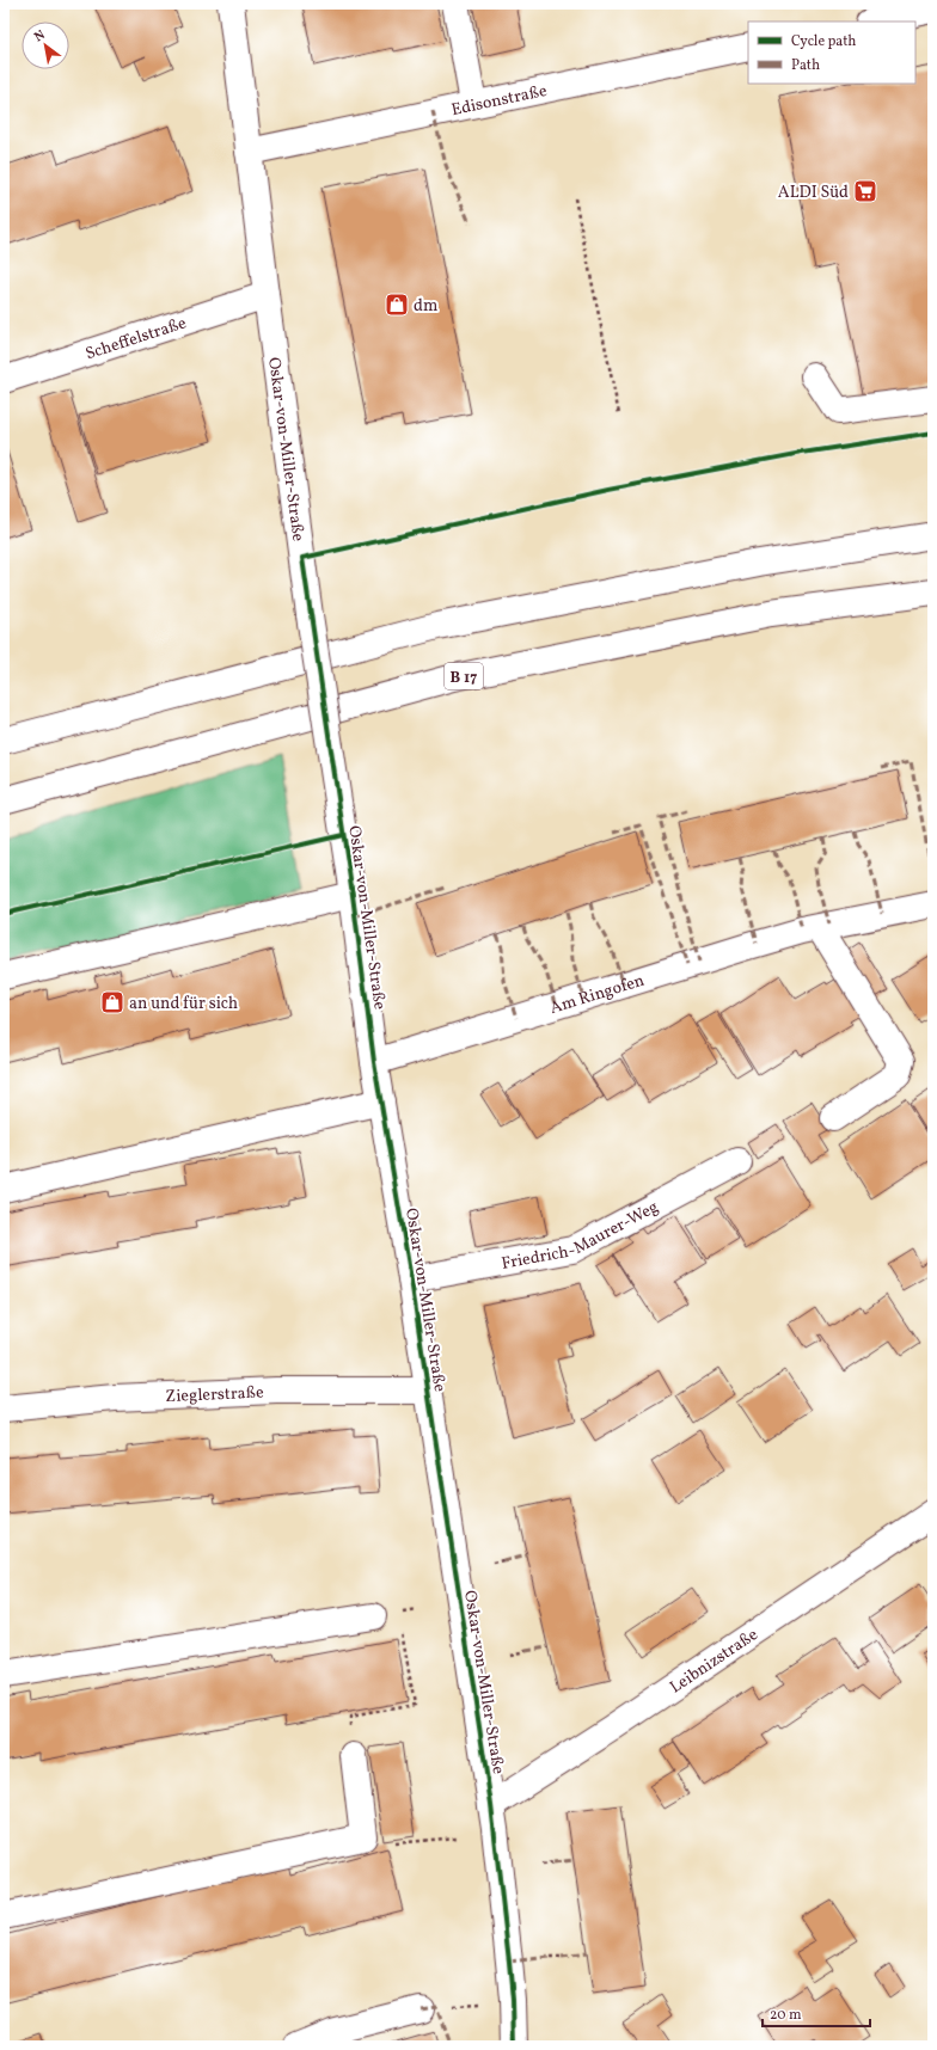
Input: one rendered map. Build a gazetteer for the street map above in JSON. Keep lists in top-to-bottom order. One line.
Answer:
{"streets":{"main road":["Edisonstraße","Scheffelstraße","Oskar-von-Miller-Straße","B 17","Am Ringofen","Friedrich-Maurer-Weg","Zieglerstraße","Leibnizstraße"]},"crossings":[["Edisonstraße","Oskar-von-Miller-Straße"],["Scheffelstraße","Oskar-von-Miller-Straße"],["Oskar-von-Miller-Straße","Am Ringofen"],["Oskar-von-Miller-Straße","Friedrich-Maurer-Weg"],["Oskar-von-Miller-Straße","Zieglerstraße"],["Oskar-von-Miller-Straße","Leibnizstraße"]],"places":{"supermarket":["ALDI Süd"],"shop":["dm","an und für sich"]},"legend":["Cycle path","Path"],"scale_bar":"20 m","north":"top left"}
